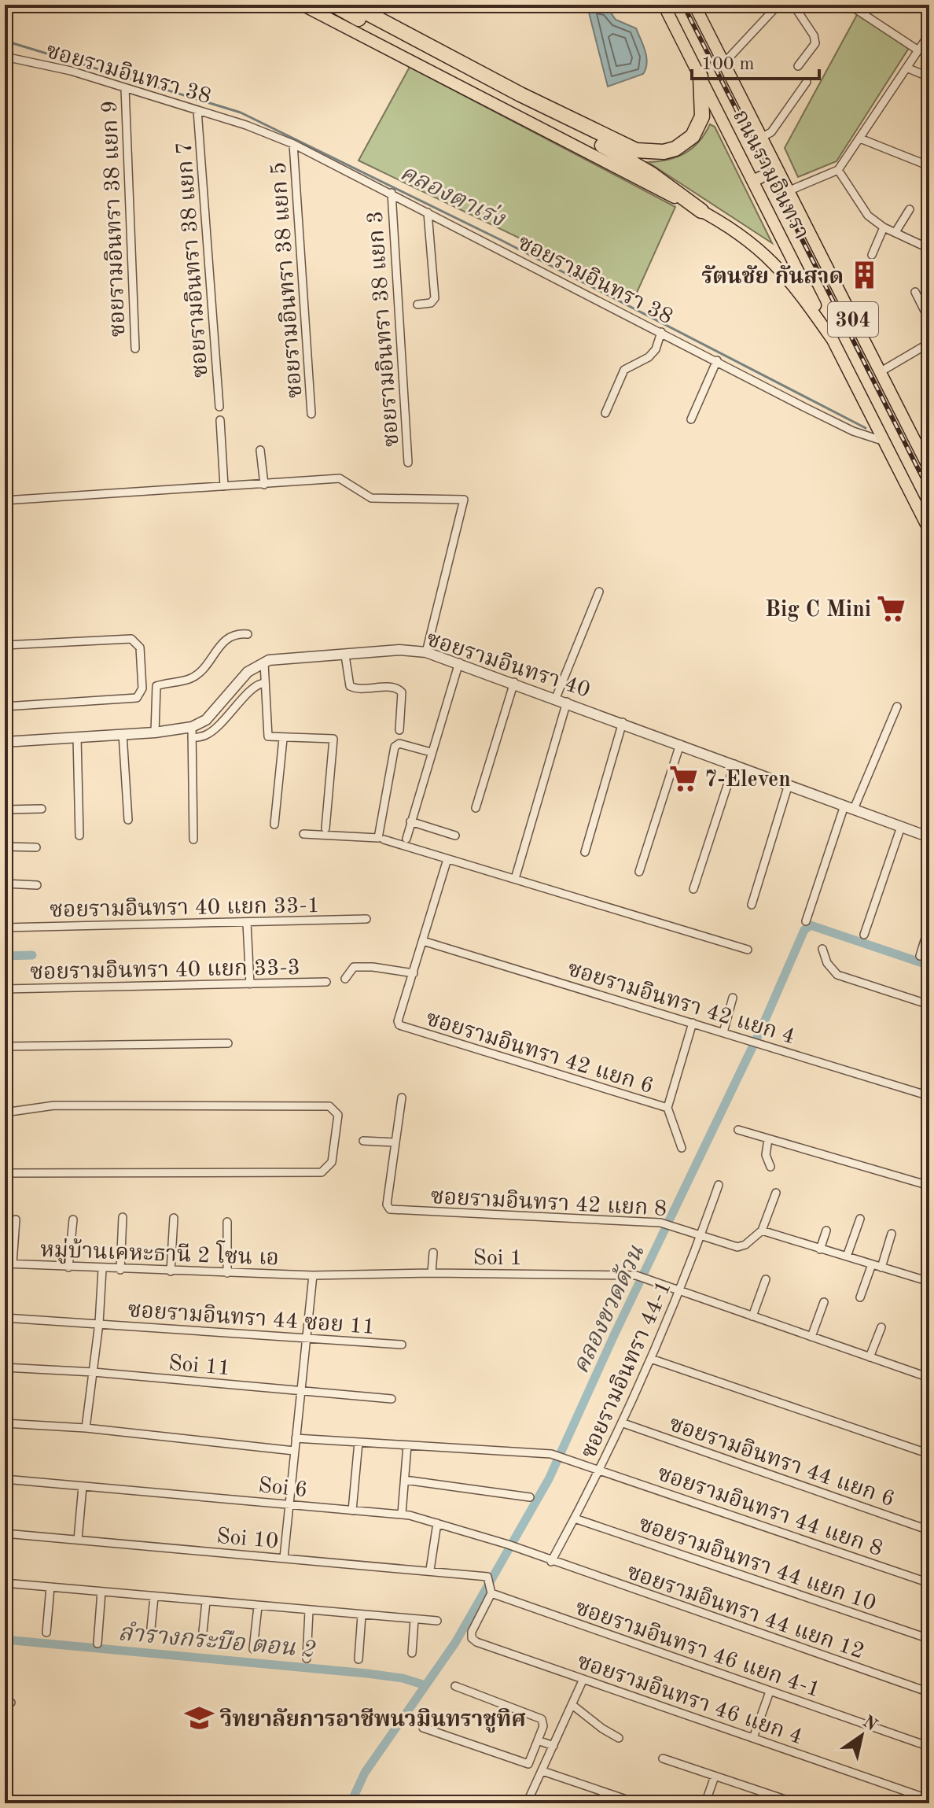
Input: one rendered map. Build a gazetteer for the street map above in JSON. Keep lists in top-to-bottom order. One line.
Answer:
{"streets":{"main road":["ถนนรามอินทรา","304"],"street":["ซอยรามอินทรา 38","ซอยรามอินทรา 38 แยก 9","ซอยรามอินทรา 38 แยก 7","ซอยรามอินทรา 38 แยก 5","ซอยรามอินทรา 38 แยก 3","ซอยรามอินทรา 40","ซอยรามอินทรา 40 แยก 33-1","ซอยรามอินทรา 40 แยก 33-3","ซอยรามอินทรา 42 แยก 4","ซอยรามอินทรา 42 แยก 6","ซอยรามอินทรา 42 แยก 8","หมู่บ้านเคหะธานี 2 โซน เอ","Soi 1","ซอยรามอินทรา 44 ซอย 11","Soi 11","ซอยรามอินทรา 44-1","ซอยรามอินทรา 44 แยก 6","Soi 6","ซอยรามอินทรา 44 แยก 8","Soi 10","ซอยรามอินทรา 44 แยก 10","ซอยรามอินทรา 44 แยก 12","ซอยรามอินทรา 46 แยก 4-1","ซอยรามอินทรา 46 แยก 4"]},"crossings":[["ซอยรามอินทรา 38","ถนนรามอินทรา"],["ซอยรามอินทรา 38","ซอยรามอินทรา 38 แยก 9"],["ซอยรามอินทรา 38","ซอยรามอินทรา 38 แยก 7"],["ซอยรามอินทรา 38","ซอยรามอินทรา 38 แยก 5"],["ซอยรามอินทรา 38","ซอยรามอินทรา 38 แยก 3"],["ซอยรามอินทรา 42 แยก 8","ซอยรามอินทรา 44-1"],["หมู่บ้านเคหะธานี 2 โซน เอ","Soi 1"],["Soi 1","ซอยรามอินทรา 44-1"],["ซอยรามอินทรา 44-1","ซอยรามอินทรา 44 แยก 6"],["ซอยรามอินทรา 44-1","Soi 6"],["ซอยรามอินทรา 44-1","ซอยรามอินทรา 44 แยก 8"],["ซอยรามอินทรา 44-1","ซอยรามอินทรา 44 แยก 10"],["ซอยรามอินทรา 44-1","ซอยรามอินทรา 44 แยก 12"],["Soi 6","ซอยรามอินทรา 44 แยก 12"],["Soi 10","ซอยรามอินทรา 46 แยก 4-1"],["Soi 10","ซอยรามอินทรา 46 แยก 4"],["ซอยรามอินทรา 46 แยก 4-1","ซอยรามอินทรา 46 แยก 4"]],"water":["คลองตาเร่ง","คลองขวดด้วน","ลำรางกระบือ ตอน 2"],"places":{"building":["รัตนชัย กันสาด"],"supermarket":["Big C Mini","7-Eleven"],"school or university":["วิทยาลัยการอาชีพนวมินทราชูทิศ"]},"scale_bar":"100 m","north":"top right"}
